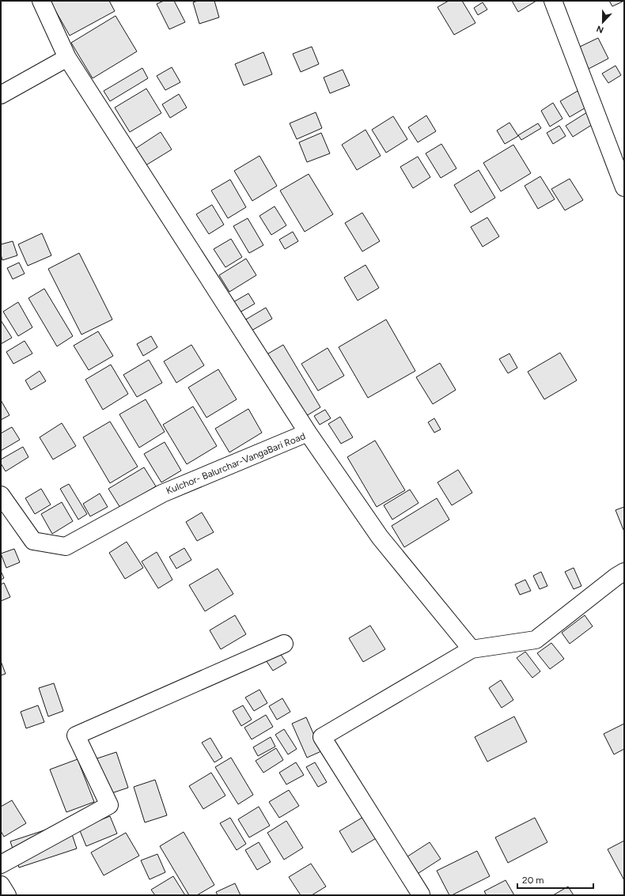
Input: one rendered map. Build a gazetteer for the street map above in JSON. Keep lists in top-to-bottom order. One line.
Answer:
{"streets":{"street":["Kulchor- Balurchar-VangaBari Road"]},"scale_bar":"20 m","north":"bottom"}
